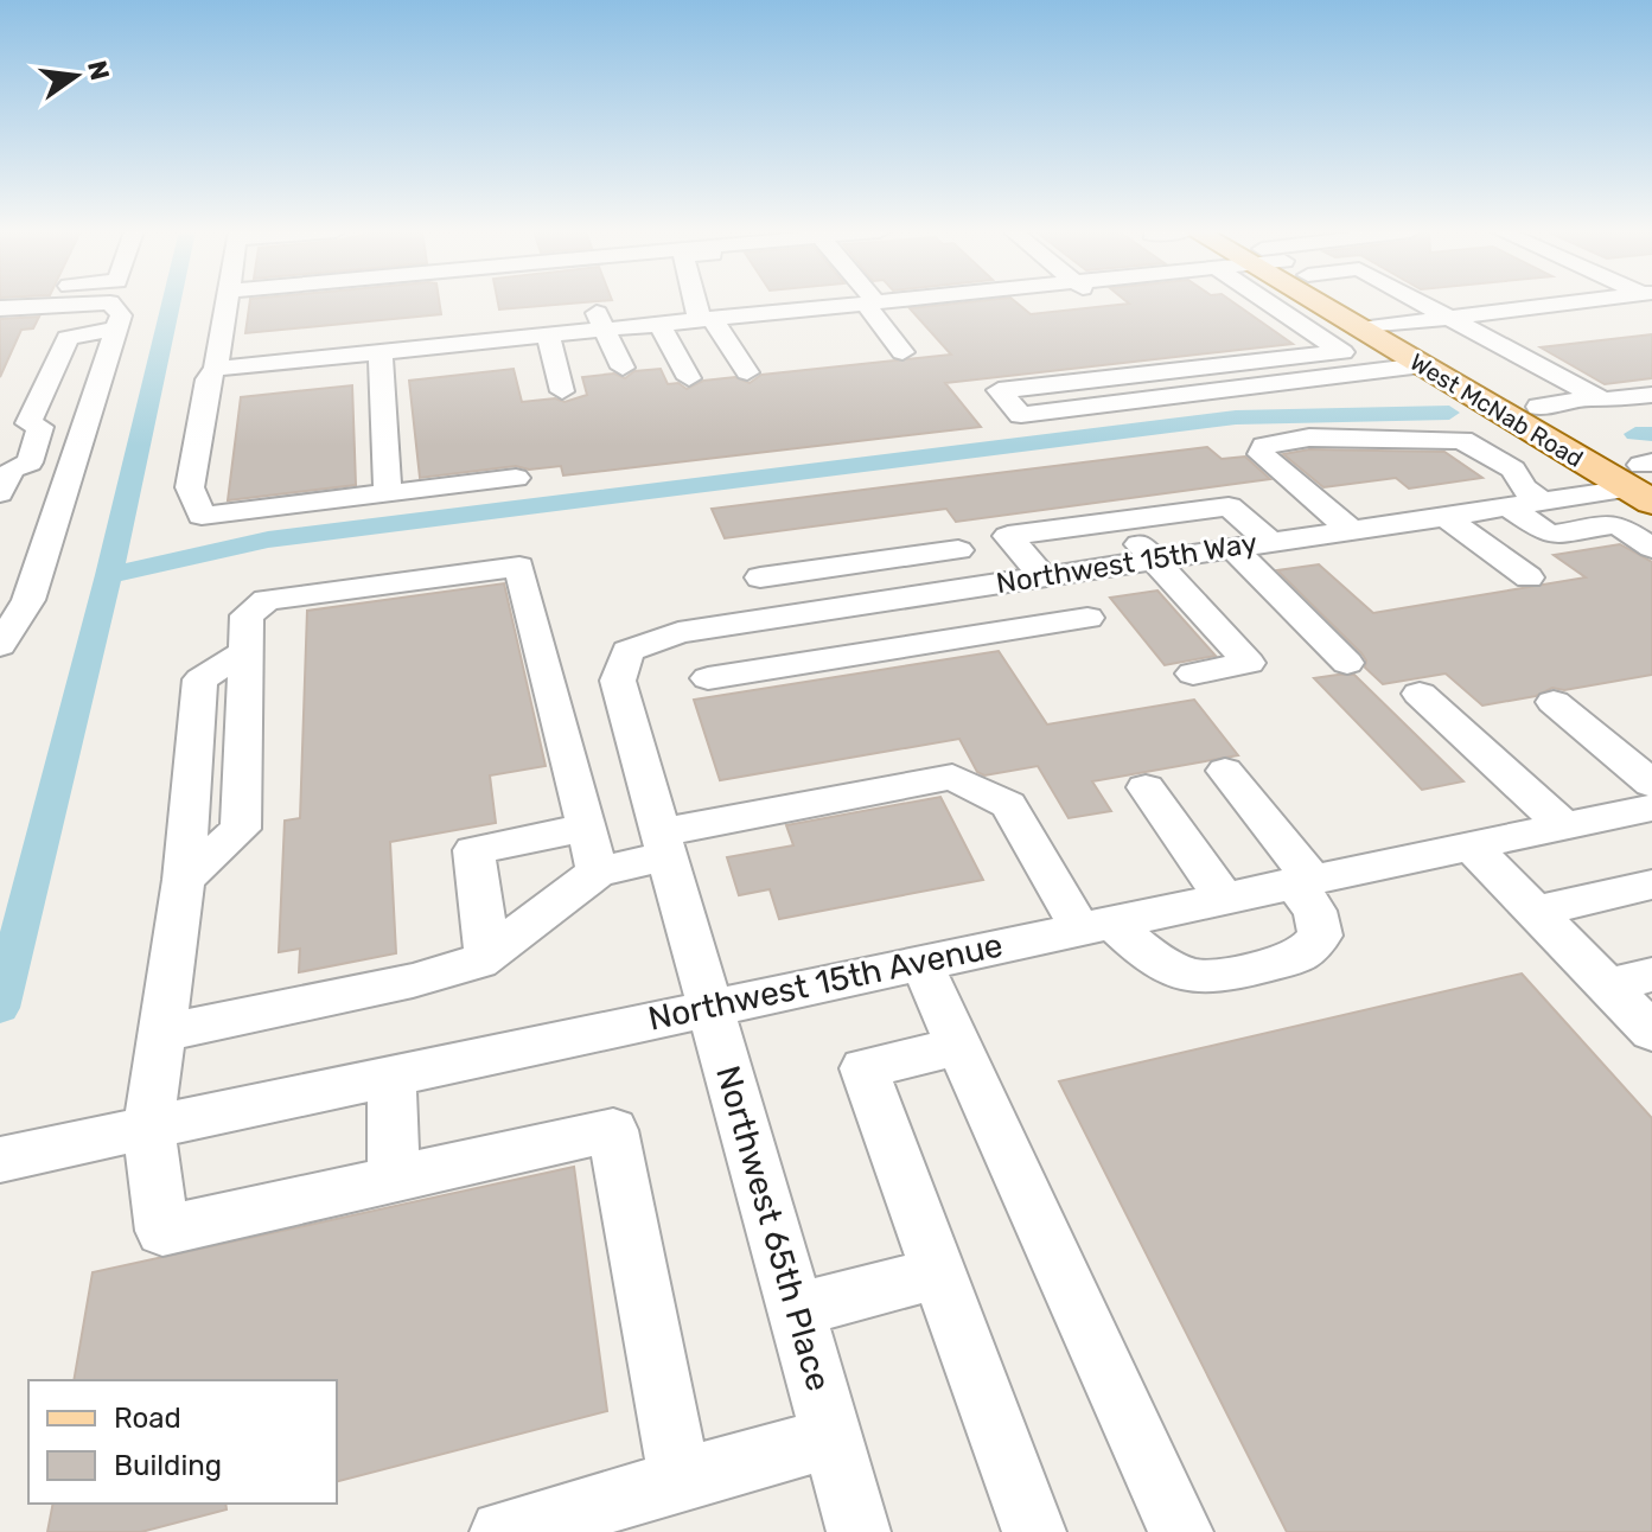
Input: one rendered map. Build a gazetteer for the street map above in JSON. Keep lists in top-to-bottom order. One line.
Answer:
{"streets":{"main road":["West McNab Road"],"street":["Northwest 15th Way","Northwest 15th Avenue","Northwest 65th Place"]},"crossings":[["West McNab Road","Northwest 15th Way"],["Northwest 15th Way","Northwest 65th Place"],["Northwest 15th Avenue","Northwest 65th Place"]],"legend":["Road","Building"],"north":"right"}
